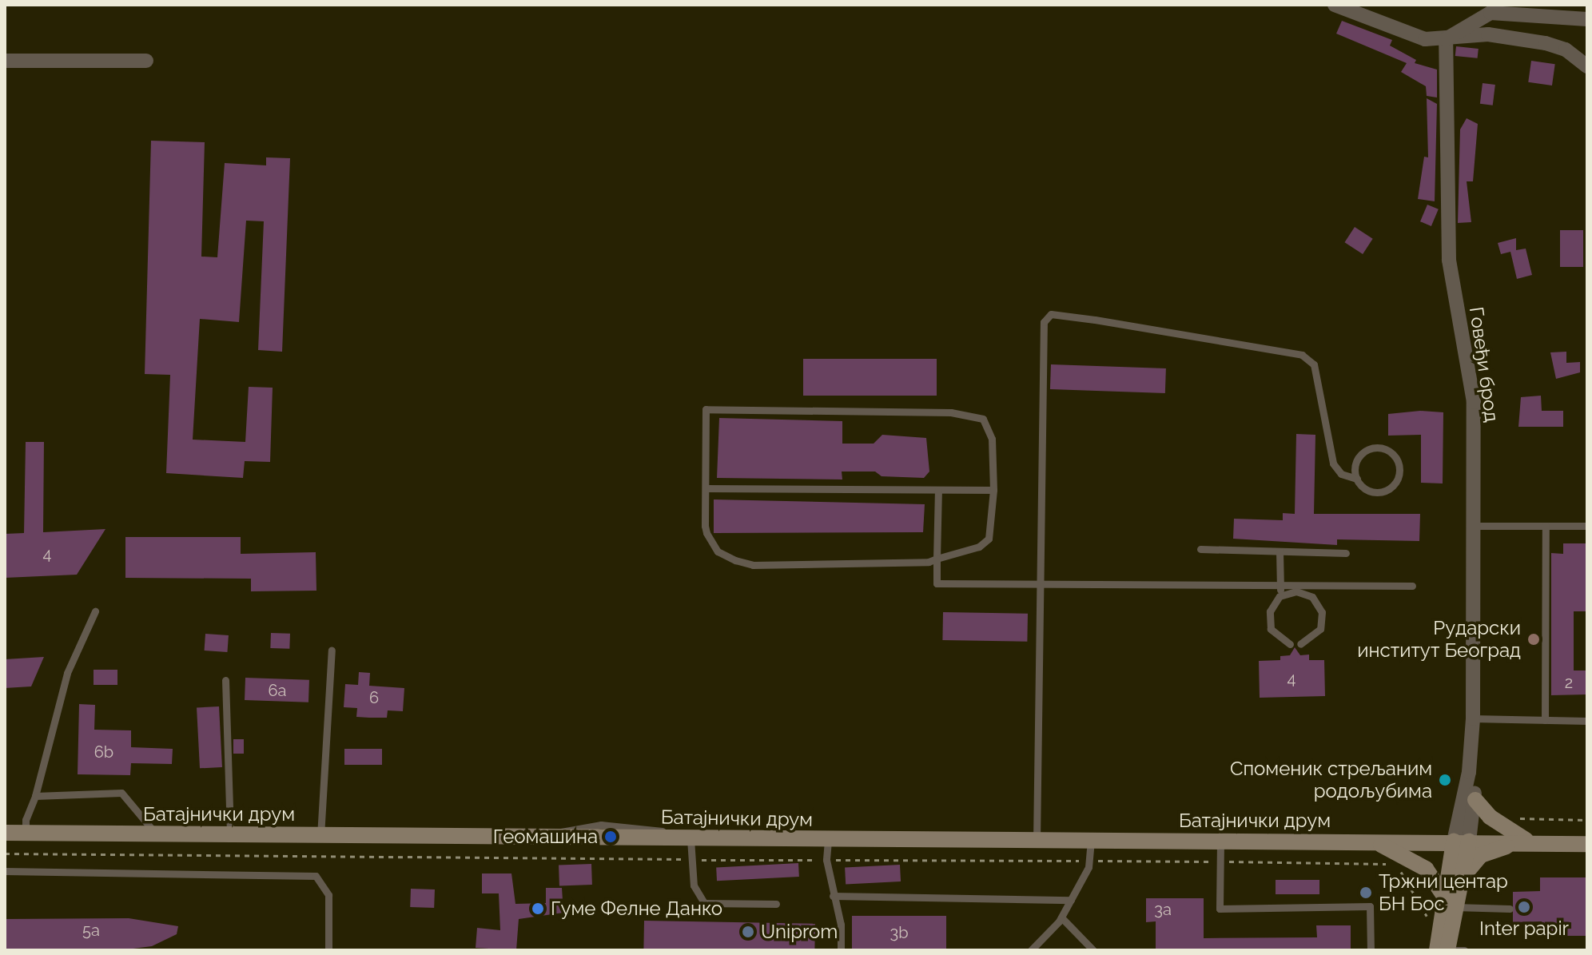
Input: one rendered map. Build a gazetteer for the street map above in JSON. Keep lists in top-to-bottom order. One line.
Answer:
{"streets":{"main road":["Батајнички друм"],"street":["Говеђи брод"]},"places":["Рударски институт Београд","Споменик стрељаним родољубима","Геомашина","Тржни центар БН Бос","Inter papir","Гуме Фелне Данко","Uniprom"],"house_numbers":["4","4","2","6a","6","6b","3a","5a","3b"]}
